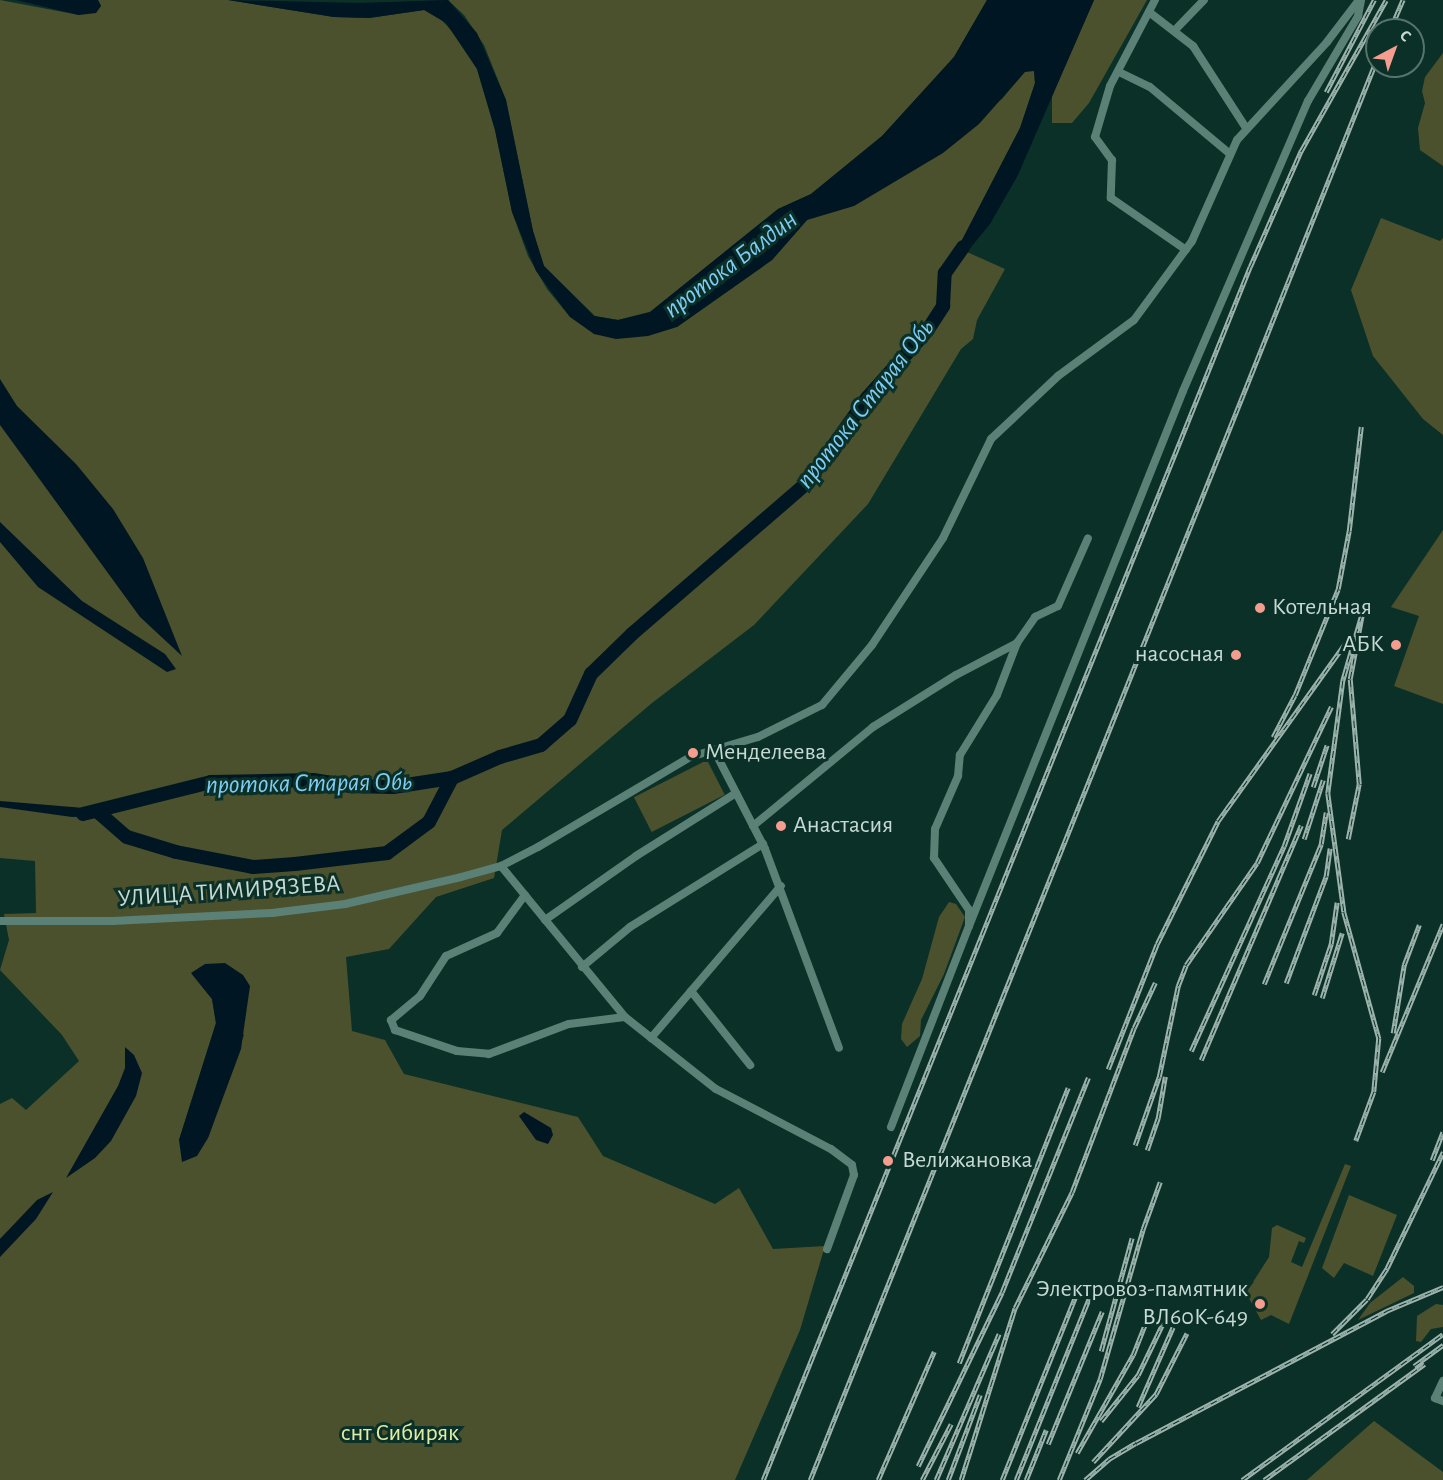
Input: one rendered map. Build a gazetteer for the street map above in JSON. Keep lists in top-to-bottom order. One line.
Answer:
{"streets":{"street":["УЛИЦА ТИМИРЯЗЕВА"]},"water":["протока Балдин","протока Старая Обь"],"parks":["снт Сибиряк"],"places":["Котельная","АБК","насосная","Менделеева","Анастасия","Велижановка","Электровоз-памятник ВЛ60К-649"],"north":"top right"}
